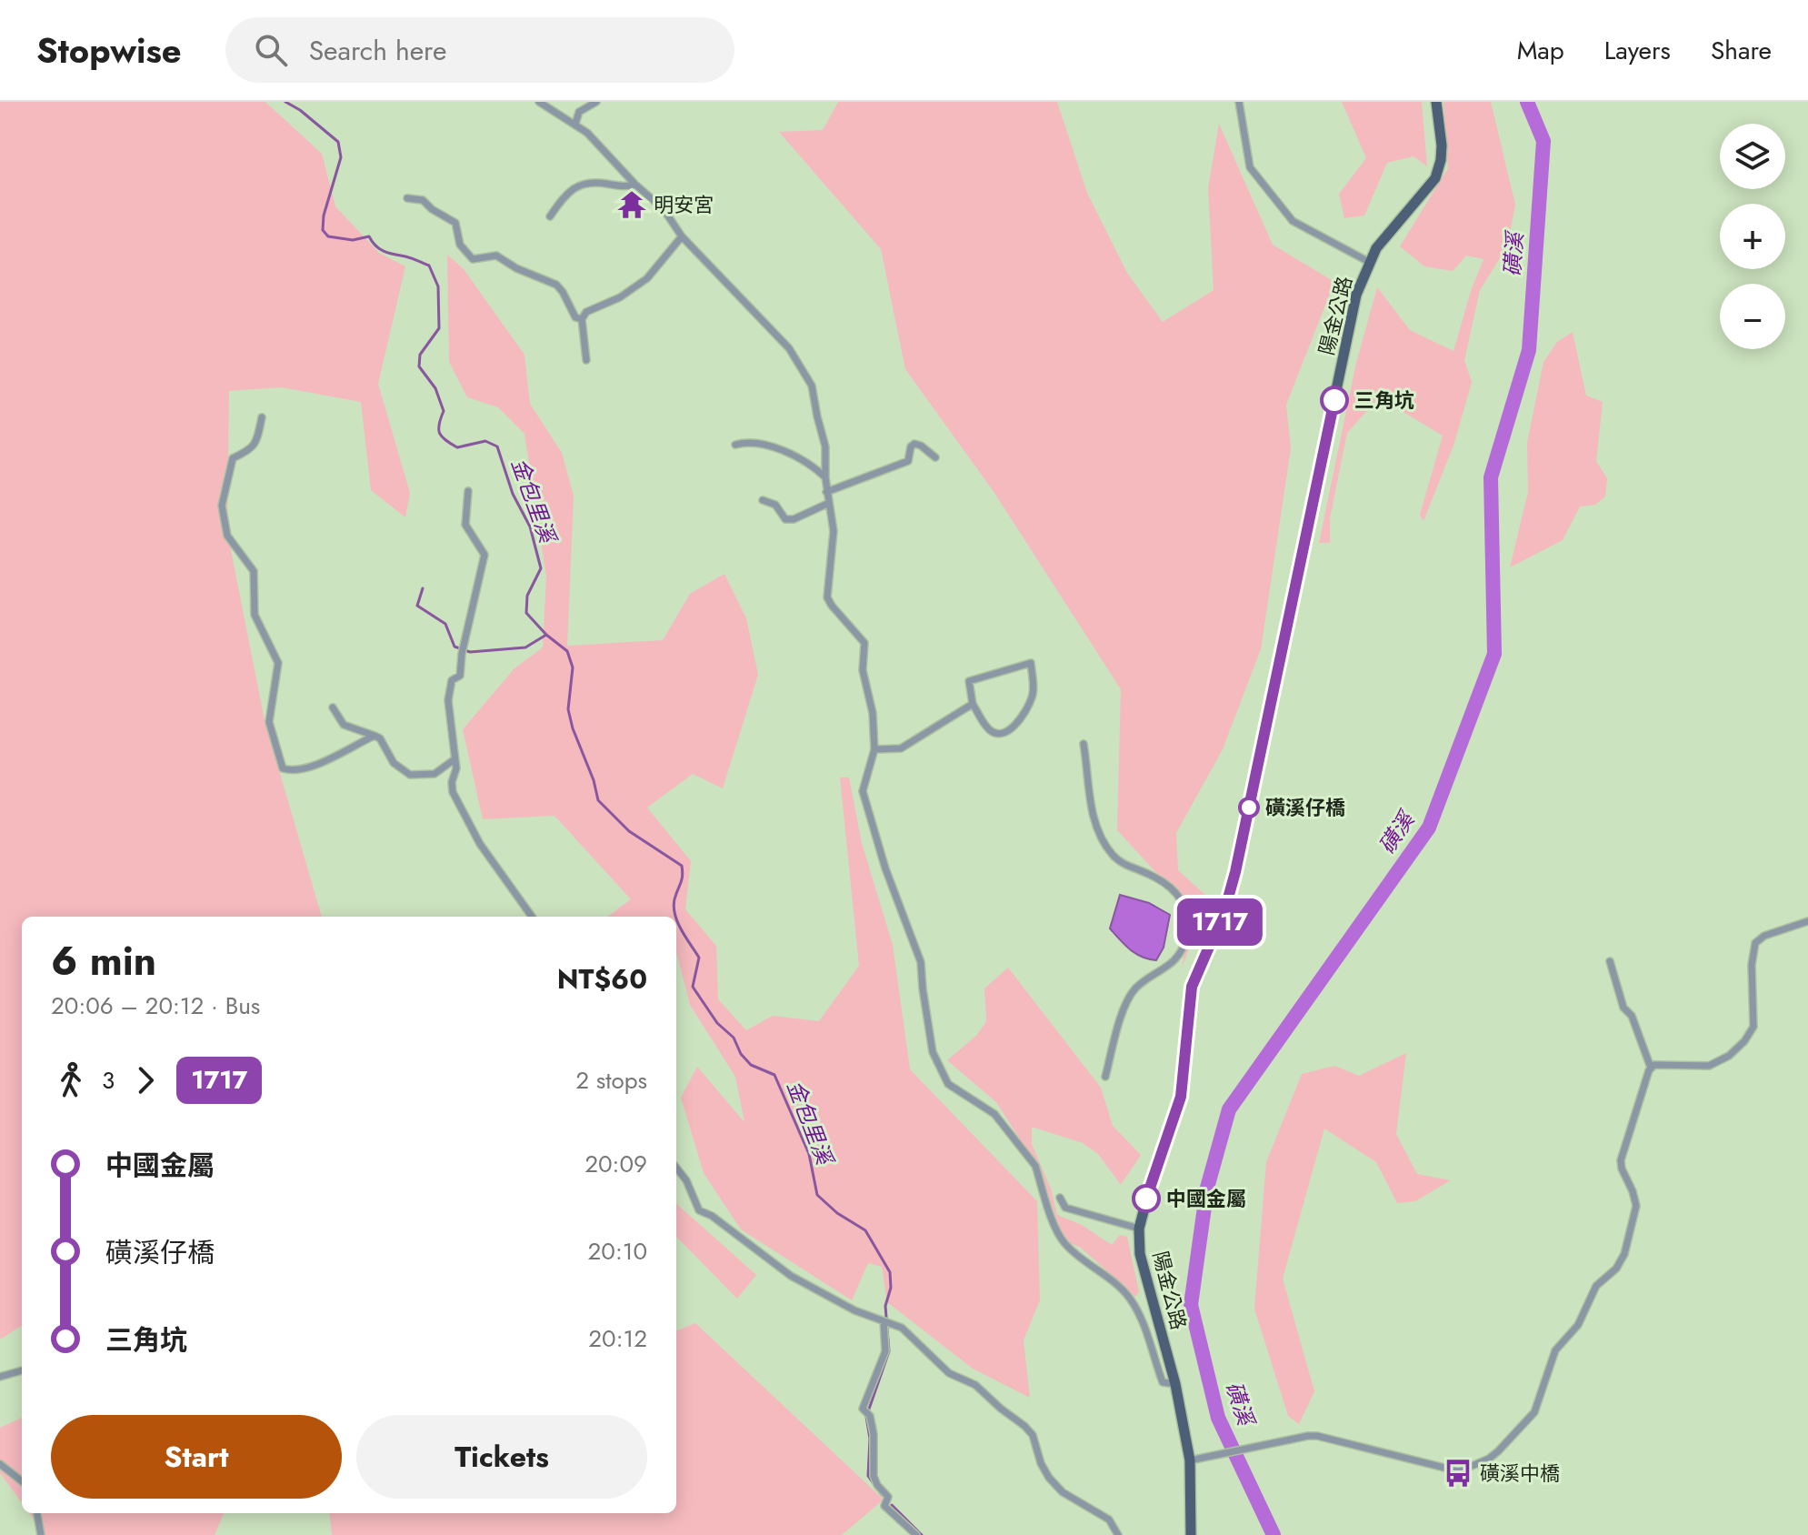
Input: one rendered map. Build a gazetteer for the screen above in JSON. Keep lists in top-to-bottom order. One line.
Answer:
{"streets":{"main road":["陽金公路"]},"water":["磺溪","金包里溪"],"places":{"temple":["明安宮"],"other":["三角坑","磺溪仔橋","中國金屬"],"bus stop":["磺溪中橋"]},"lines":["bus line 1717"],"page":{"header":"Stopwise","search":"Search here","nav":["Map","Layers","Share"],"on_map":"1717","map_buttons":["+","−"],"heading":["6 min","20:06 – 20:12 · Bus","NT$60"],"legs":["3","1717","2 stops"],"list":[{"name":"中國金屬","value":"20:09"},{"name":"磺溪仔橋","value":"20:10"},{"name":"三角坑","value":"20:12"}],"buttons":["Start","Tickets"]}}
